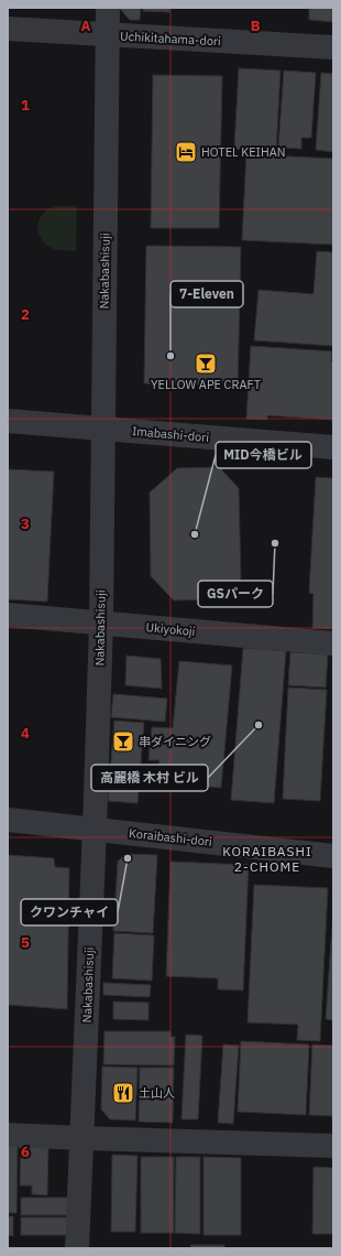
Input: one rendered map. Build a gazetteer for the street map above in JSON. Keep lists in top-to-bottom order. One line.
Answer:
{"streets":{"street":["Uchikitahama-dori","Nakabashisuji","Imabashi-dori","Ukiyokoji","Koraibashi-dori"]},"crossings":[["Uchikitahama-dori","Nakabashisuji"],["Nakabashisuji","Imabashi-dori"],["Nakabashisuji","Ukiyokoji"],["Nakabashisuji","Koraibashi-dori"]],"districts":["KORAIBASHI 2-CHOME"],"places":{"hotel":["HOTEL KEIHAN"],"other":["7-Eleven","MID今橋ビル","GSパーク","高麗橋 木村 ビル","クワンチャイ"],"bar":["YELLOW APE CRAFT","串ダイニング"],"restaurant":["土山人"]},"grid":{"columns":["A","B"],"rows":["1","2","3","4","5","6"]}}
